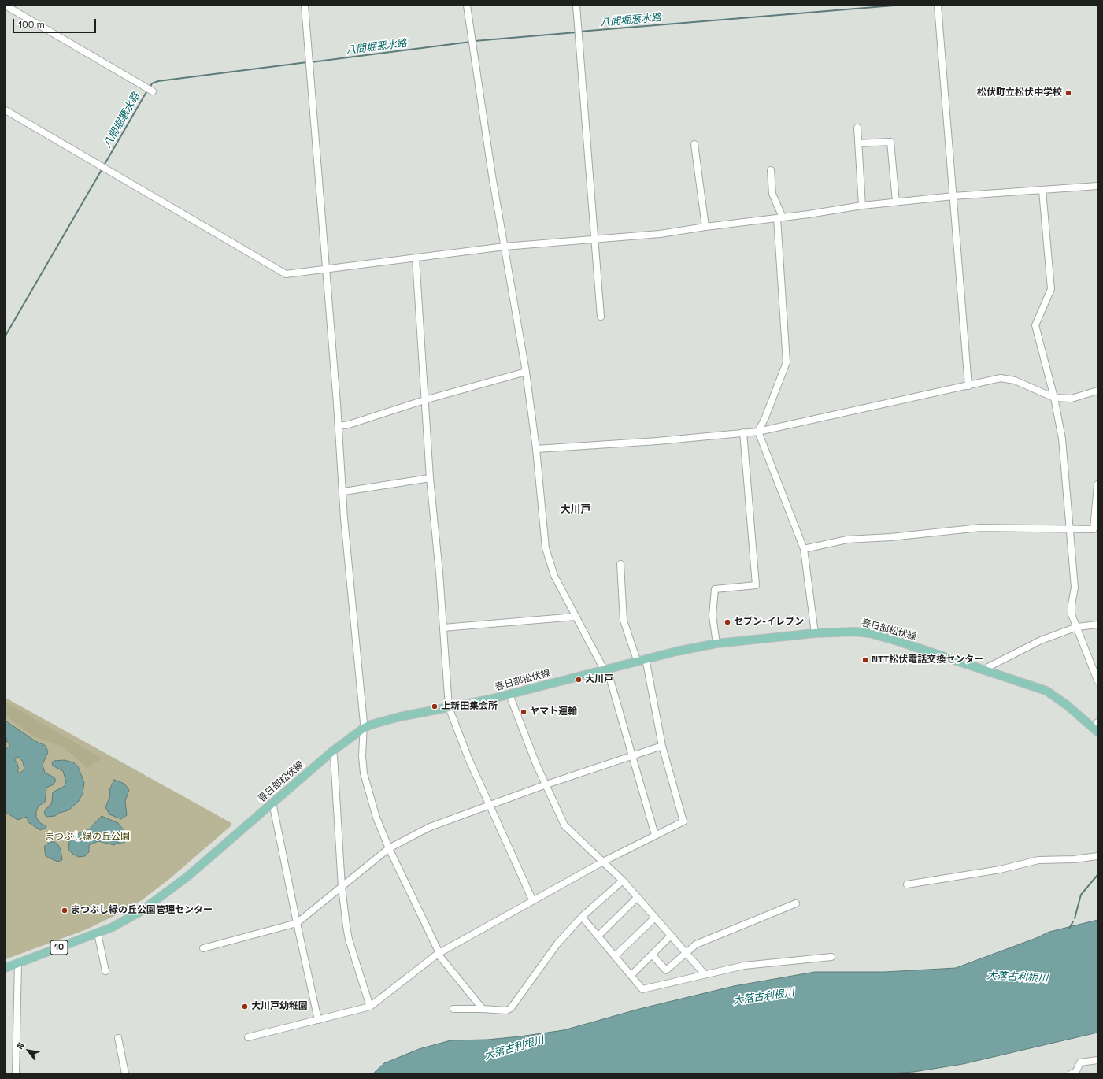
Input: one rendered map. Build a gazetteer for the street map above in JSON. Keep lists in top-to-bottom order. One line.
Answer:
{"streets":{"main road":["春日部松伏線","10"]},"districts":["大川戸"],"water":["八間堀悪水路","大落古利根川"],"parks":["まつぶし緑の丘公園"],"places":["松伏町立松伏中学校","セブン-イレブン","NTT松伏電話交換センター","大川戸","上新田集会所","ヤマト運輸","まつぶし緑の丘公園管理センター","大川戸幼稚園"],"scale_bar":"100 m","north":"top left"}
